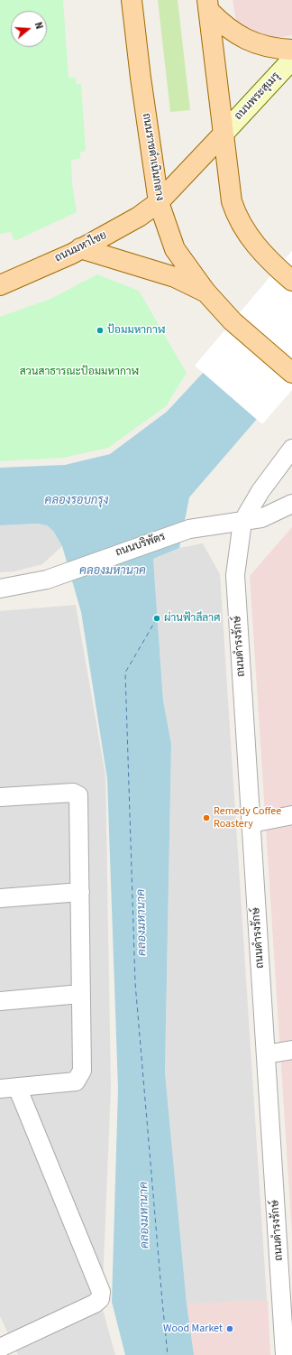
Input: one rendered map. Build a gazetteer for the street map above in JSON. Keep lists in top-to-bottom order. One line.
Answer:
{"streets":{"main road":["ถนนพระสุเมรุ","ถนนราชดำเนินกลาง","ถนนมหาไชย"],"street":["ถนนบริพัตร","ถนนดำรงรักษ์"]},"crossings":[["ถนนพระสุเมรุ","ถนนมหาไชย"],["ถนนราชดำเนินกลาง","ถนนมหาไชย"],["ถนนบริพัตร","ถนนดำรงรักษ์"]],"water":["คลองรอบกรุง","คลองมหานาค"],"parks":["สวนสาธารณะป้อมมหากาฬ"],"places":["ป้อมมหากาฬ","ผ่านฟ้าลีลาศ","Remedy Coffee Roastery","Wood Market"],"north":"right"}
